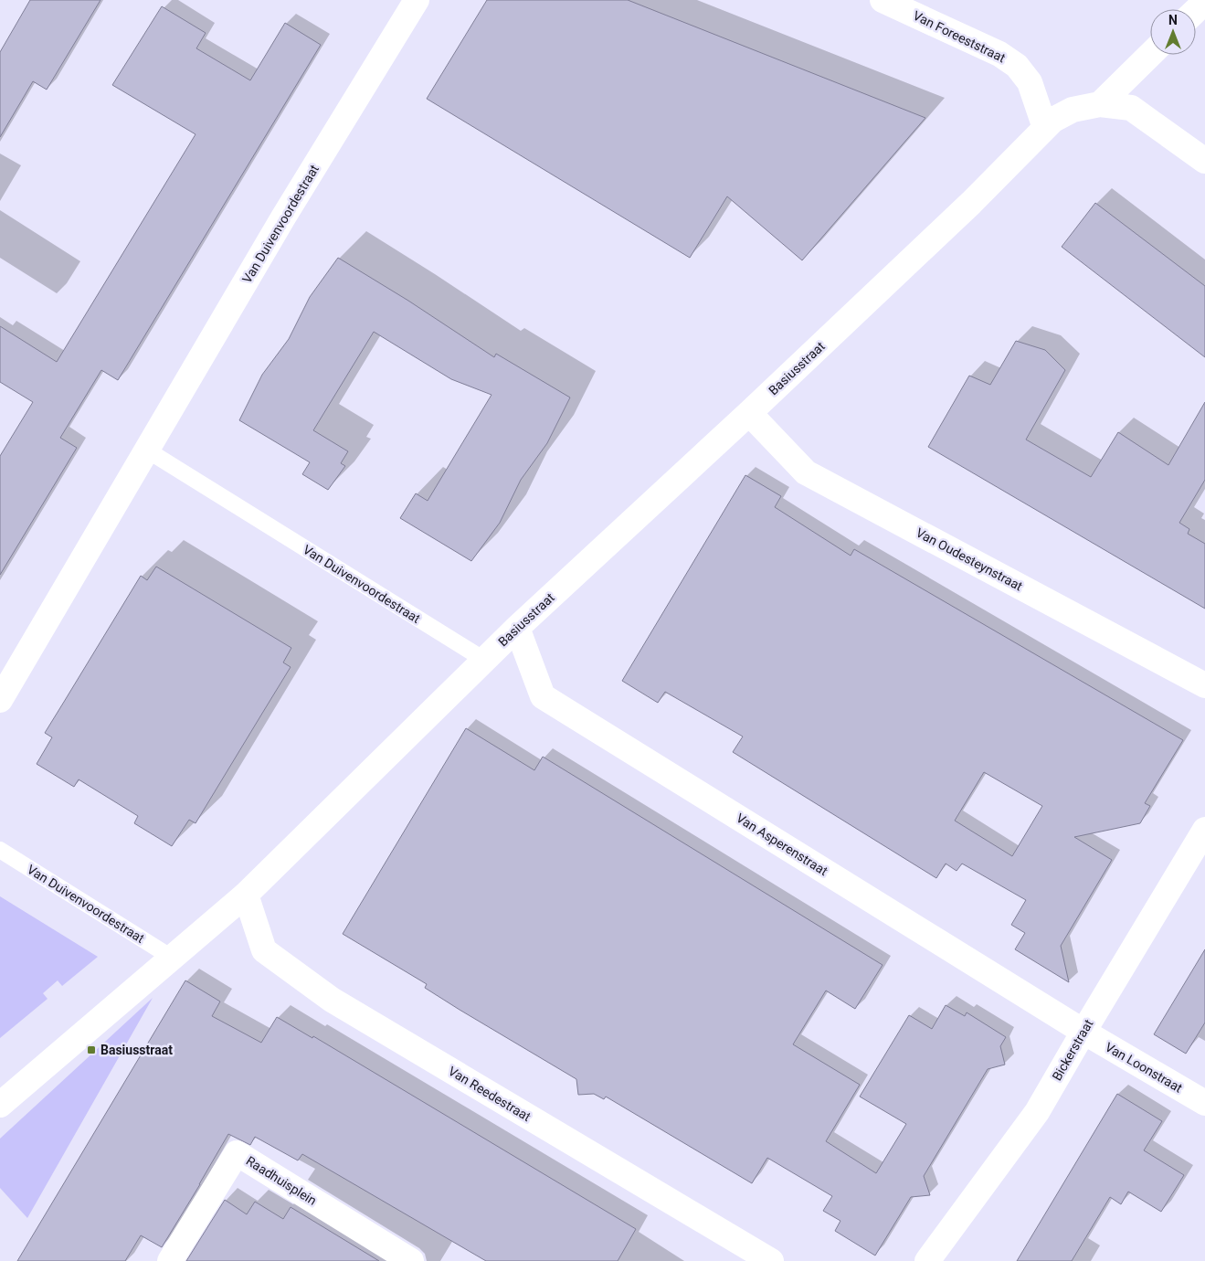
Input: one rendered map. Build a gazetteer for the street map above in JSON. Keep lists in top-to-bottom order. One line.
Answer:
{"streets":{"street":["Van Foreeststraat","Van Duivenvoordestraat","Basiusstraat","Van Oudesteynstraat","Van Asperenstraat","Bickerstraat","Van Loonstraat","Van Reedestraat","Raadhuisplein"]},"crossings":[["Van Foreeststraat","Basiusstraat"],["Van Duivenvoordestraat","Basiusstraat"],["Basiusstraat","Van Oudesteynstraat"],["Basiusstraat","Van Asperenstraat"],["Basiusstraat","Van Reedestraat"],["Van Asperenstraat","Bickerstraat"],["Van Asperenstraat","Van Loonstraat"],["Bickerstraat","Van Loonstraat"]],"places":{"transit":["Basiusstraat"]},"north":"top"}
